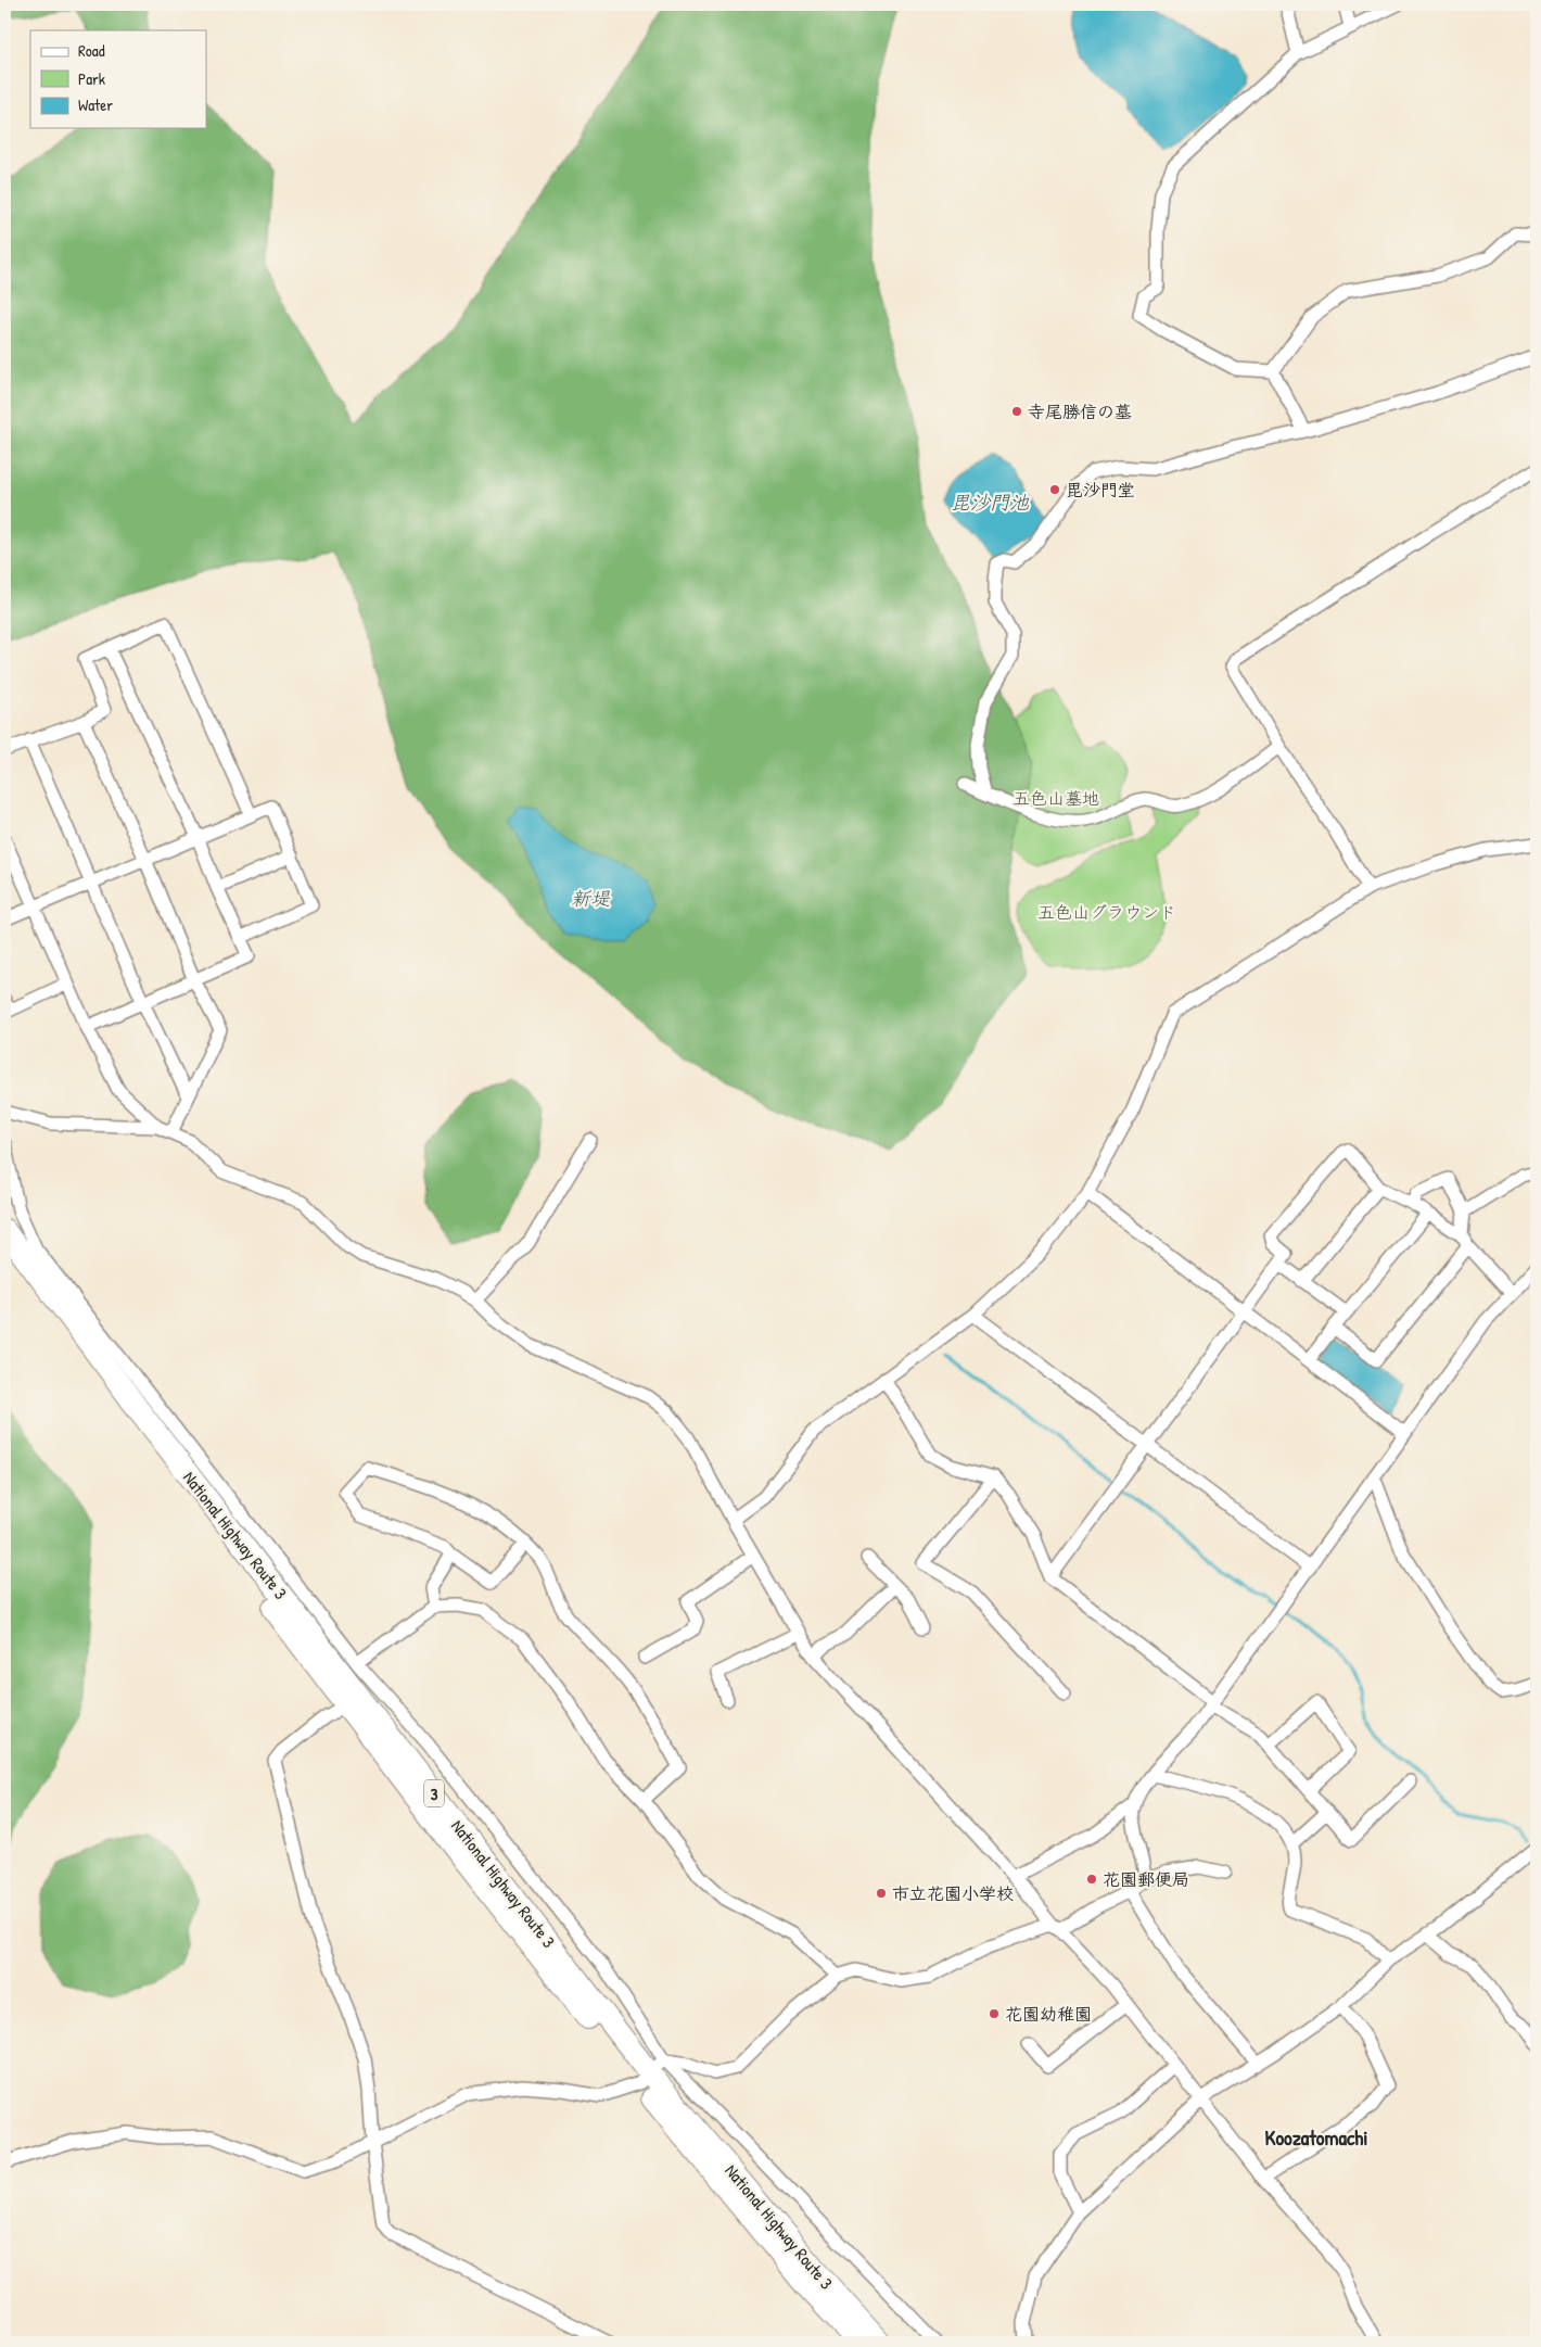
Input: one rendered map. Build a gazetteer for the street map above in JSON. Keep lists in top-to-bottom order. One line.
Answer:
{"streets":{"highway":["National Highway Route 3","3"]},"districts":["Koozatomachi"],"water":["毘沙門池","新堤"],"parks":["五色山墓地","五色山グラウンド"],"places":["寺尾勝信の墓","毘沙門堂","花園郵便局","市立花園小学校","花園幼稚園"],"legend":["Road","Park","Water"]}
